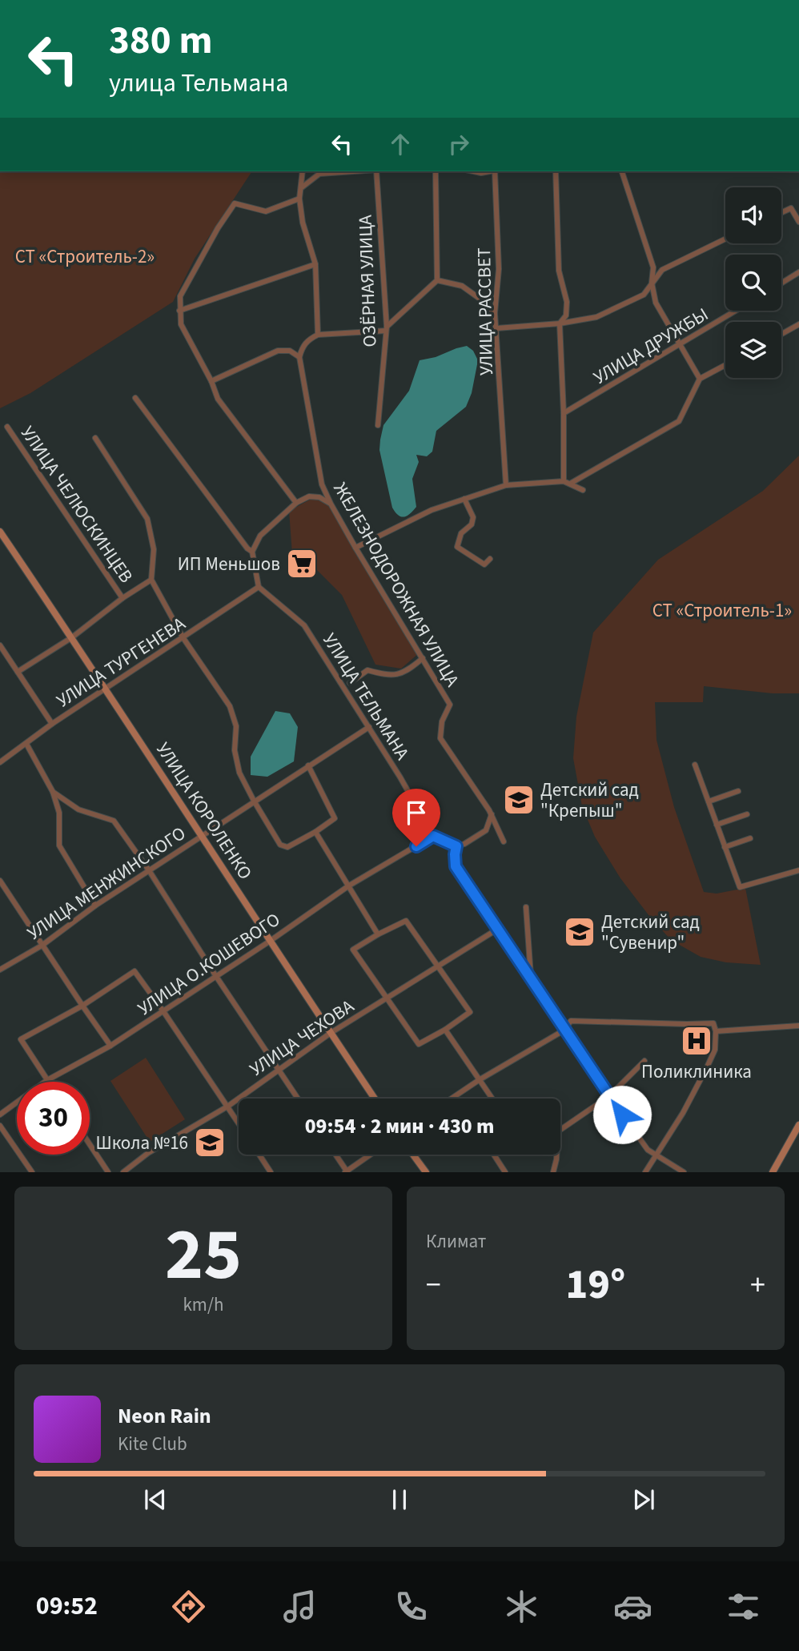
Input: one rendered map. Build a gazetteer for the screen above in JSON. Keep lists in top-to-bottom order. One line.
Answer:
{"streets":{"street":["ОЗЁРНАЯ УЛИЦА","УЛИЦА РАССВЕТ","УЛИЦА ДРУЖБЫ","УЛИЦА ЧЕЛЮСКИНЦЕВ","ЖЕЛЕЗНОДОРОЖНАЯ УЛИЦА","УЛИЦА ТУРГЕНЕВА","УЛИЦА ТЕЛЬМАНА","УЛИЦА КОРОЛЕНКО","УЛИЦА МЕНЖИНСКОГО","УЛИЦА О.КОШЕВОГО","УЛИЦА ЧЕХОВА"]},"crossings":[["УЛИЦА ЧЕЛЮСКИНЦЕВ","УЛИЦА ТУРГЕНЕВА"],["УЛИЦА ЧЕЛЮСКИНЦЕВ","УЛИЦА МЕНЖИНСКОГО"],["УЛИЦА ТУРГЕНЕВА","УЛИЦА ТЕЛЬМАНА"],["УЛИЦА ТУРГЕНЕВА","УЛИЦА КОРОЛЕНКО"],["УЛИЦА ТЕЛЬМАНА","УЛИЦА МЕНЖИНСКОГО"],["УЛИЦА ТЕЛЬМАНА","УЛИЦА О.КОШЕВОГО"],["УЛИЦА КОРОЛЕНКО","УЛИЦА МЕНЖИНСКОГО"],["УЛИЦА КОРОЛЕНКО","УЛИЦА О.КОШЕВОГО"],["УЛИЦА КОРОЛЕНКО","УЛИЦА ЧЕХОВА"]],"parks":["СТ «Строитель-2»","СТ «Строитель-1»"],"places":{"supermarket":["ИП Меньшов"],"school or university":["Детский сад \"Крепыш\"","Детский сад \"Сувенир\"","Школа №16"],"hospital":["Поликлиника"]},"page":{"turn":["380 m","улица Тельмана"],"limit":"30","trip":"09:54 · 2 мин · 430 m","tile":[["25","km/h"],"Климат"],"heat":["−","19°","+"],"song":["Neon Rain","Kite Club"],"tabs":"09:52"}}
